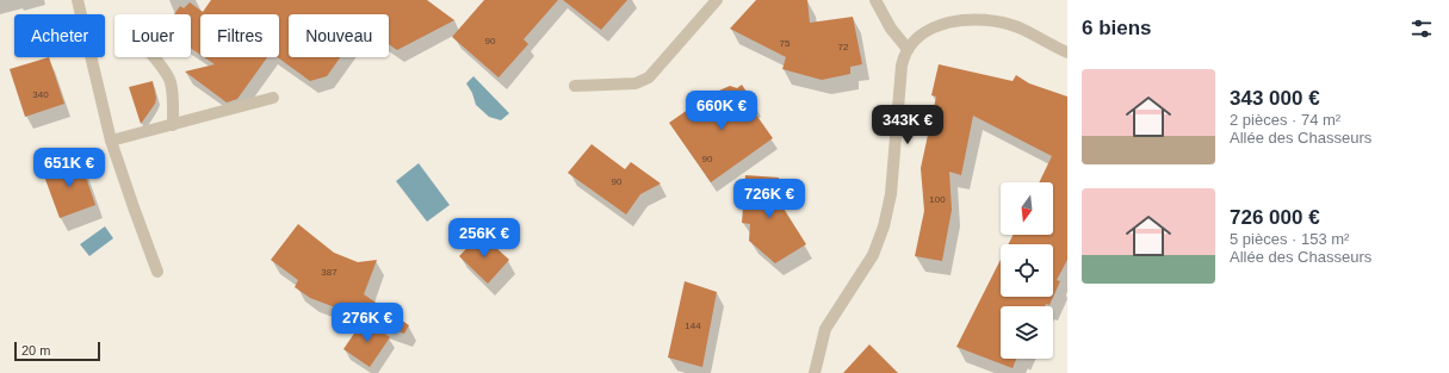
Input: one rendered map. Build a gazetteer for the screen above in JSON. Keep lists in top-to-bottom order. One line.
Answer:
{"house_numbers":["90","75","72","340","90","90","100","387","144"],"scale_bar":"20 m","north":"bottom","page":{"heading":"6 biens","chip":["Acheter","Louer","Filtres","Nouveau"],"list":[{"name":"343 000 €","note":"2 pièces · 74 m² · Allée des Chasseurs"},{"name":"726 000 €","note":"5 pièces · 153 m² · Allée des Chasseurs"}],"price":["660K €","343K €","651K €","726K €","256K €","276K €"],"scale":"20 m"}}
